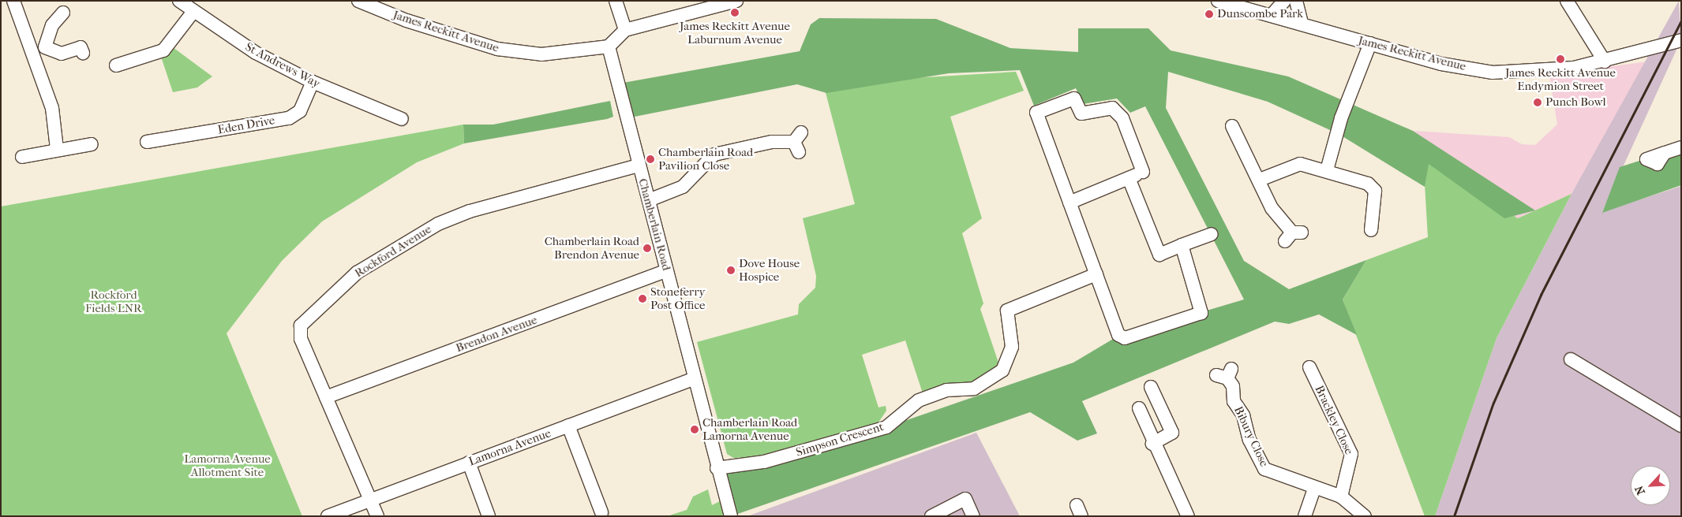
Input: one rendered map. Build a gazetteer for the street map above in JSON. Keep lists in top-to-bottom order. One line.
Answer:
{"streets":{"street":["James Reckitt Avenue","St Andrews Way","Eden Drive","Chamberlain Road","Rockford Avenue","Brendon Avenue","Brackley Close","Bibury Close","Simpson Crescent","Lamorna Avenue"]},"crossings":[["James Reckitt Avenue","Chamberlain Road"],["St Andrews Way","Eden Drive"],["Chamberlain Road","Rockford Avenue"],["Chamberlain Road","Brendon Avenue"],["Chamberlain Road","Simpson Crescent"],["Chamberlain Road","Lamorna Avenue"],["Rockford Avenue","Brendon Avenue"],["Rockford Avenue","Lamorna Avenue"],["Brackley Close","Bibury Close"]],"parks":["Rockford Fields LNR","Lamorna Avenue Allotment Site"],"places":["James Reckitt Avenue Laburnum Avenue","Dunscombe Park","James Reckitt Avenue Endymion Street","Punch Bowl","Chamberlain Road Pavilion Close","Chamberlain Road Brendon Avenue","Dove House Hospice","Stoneferry Post Office","Chamberlain Road Lamorna Avenue"],"north":"bottom left"}
